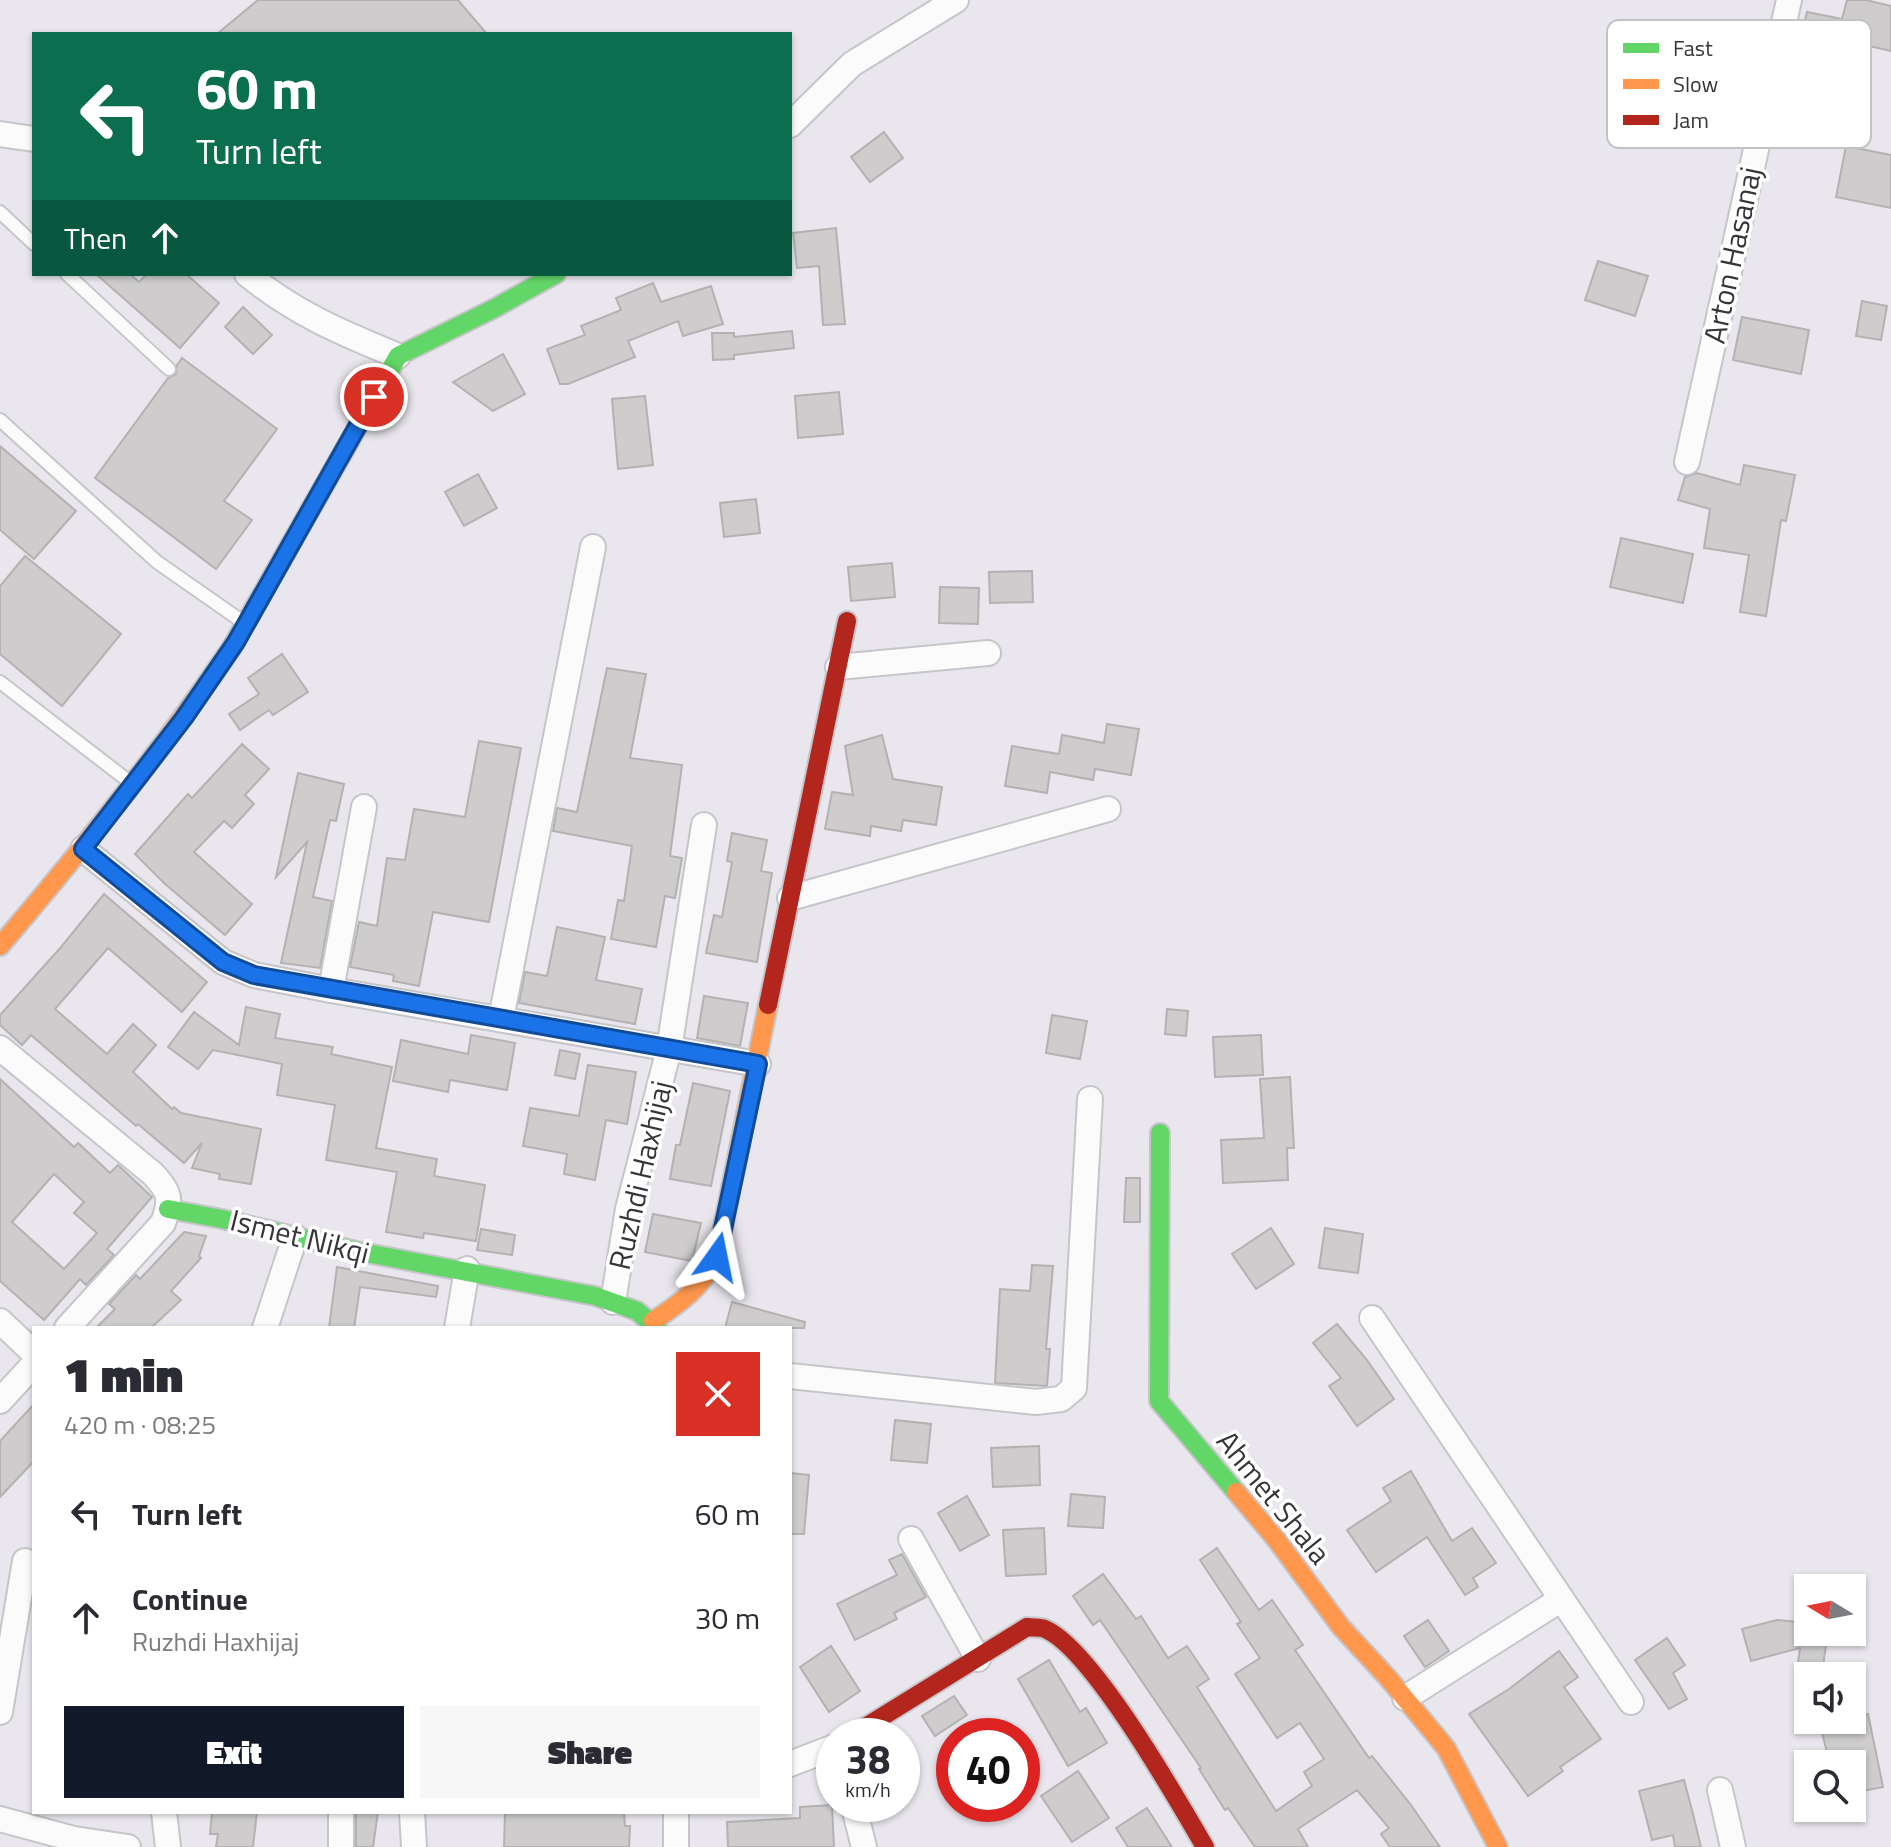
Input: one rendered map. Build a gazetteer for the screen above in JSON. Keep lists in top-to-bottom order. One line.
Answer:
{"streets":{"street":["Arton Hasanaj","Ruzhdi Haxhijaj","Ismet Nikqi","Ahmet Shala"]},"crossings":[["Ruzhdi Haxhijaj","Ismet Nikqi"]],"legend":["Fast","Slow","Jam"],"north":"left","page":{"turn":["60 m","Turn left"],"then":"Then","heading":["1 min","420 m · 08:25"],"list":[{"name":"Turn left","value":"60 m"},{"name":"Continue","note":"Ruzhdi Haxhijaj","value":"30 m"}],"buttons":["Exit","Share"],"speed":"38 km/h","limit":"40"}}
